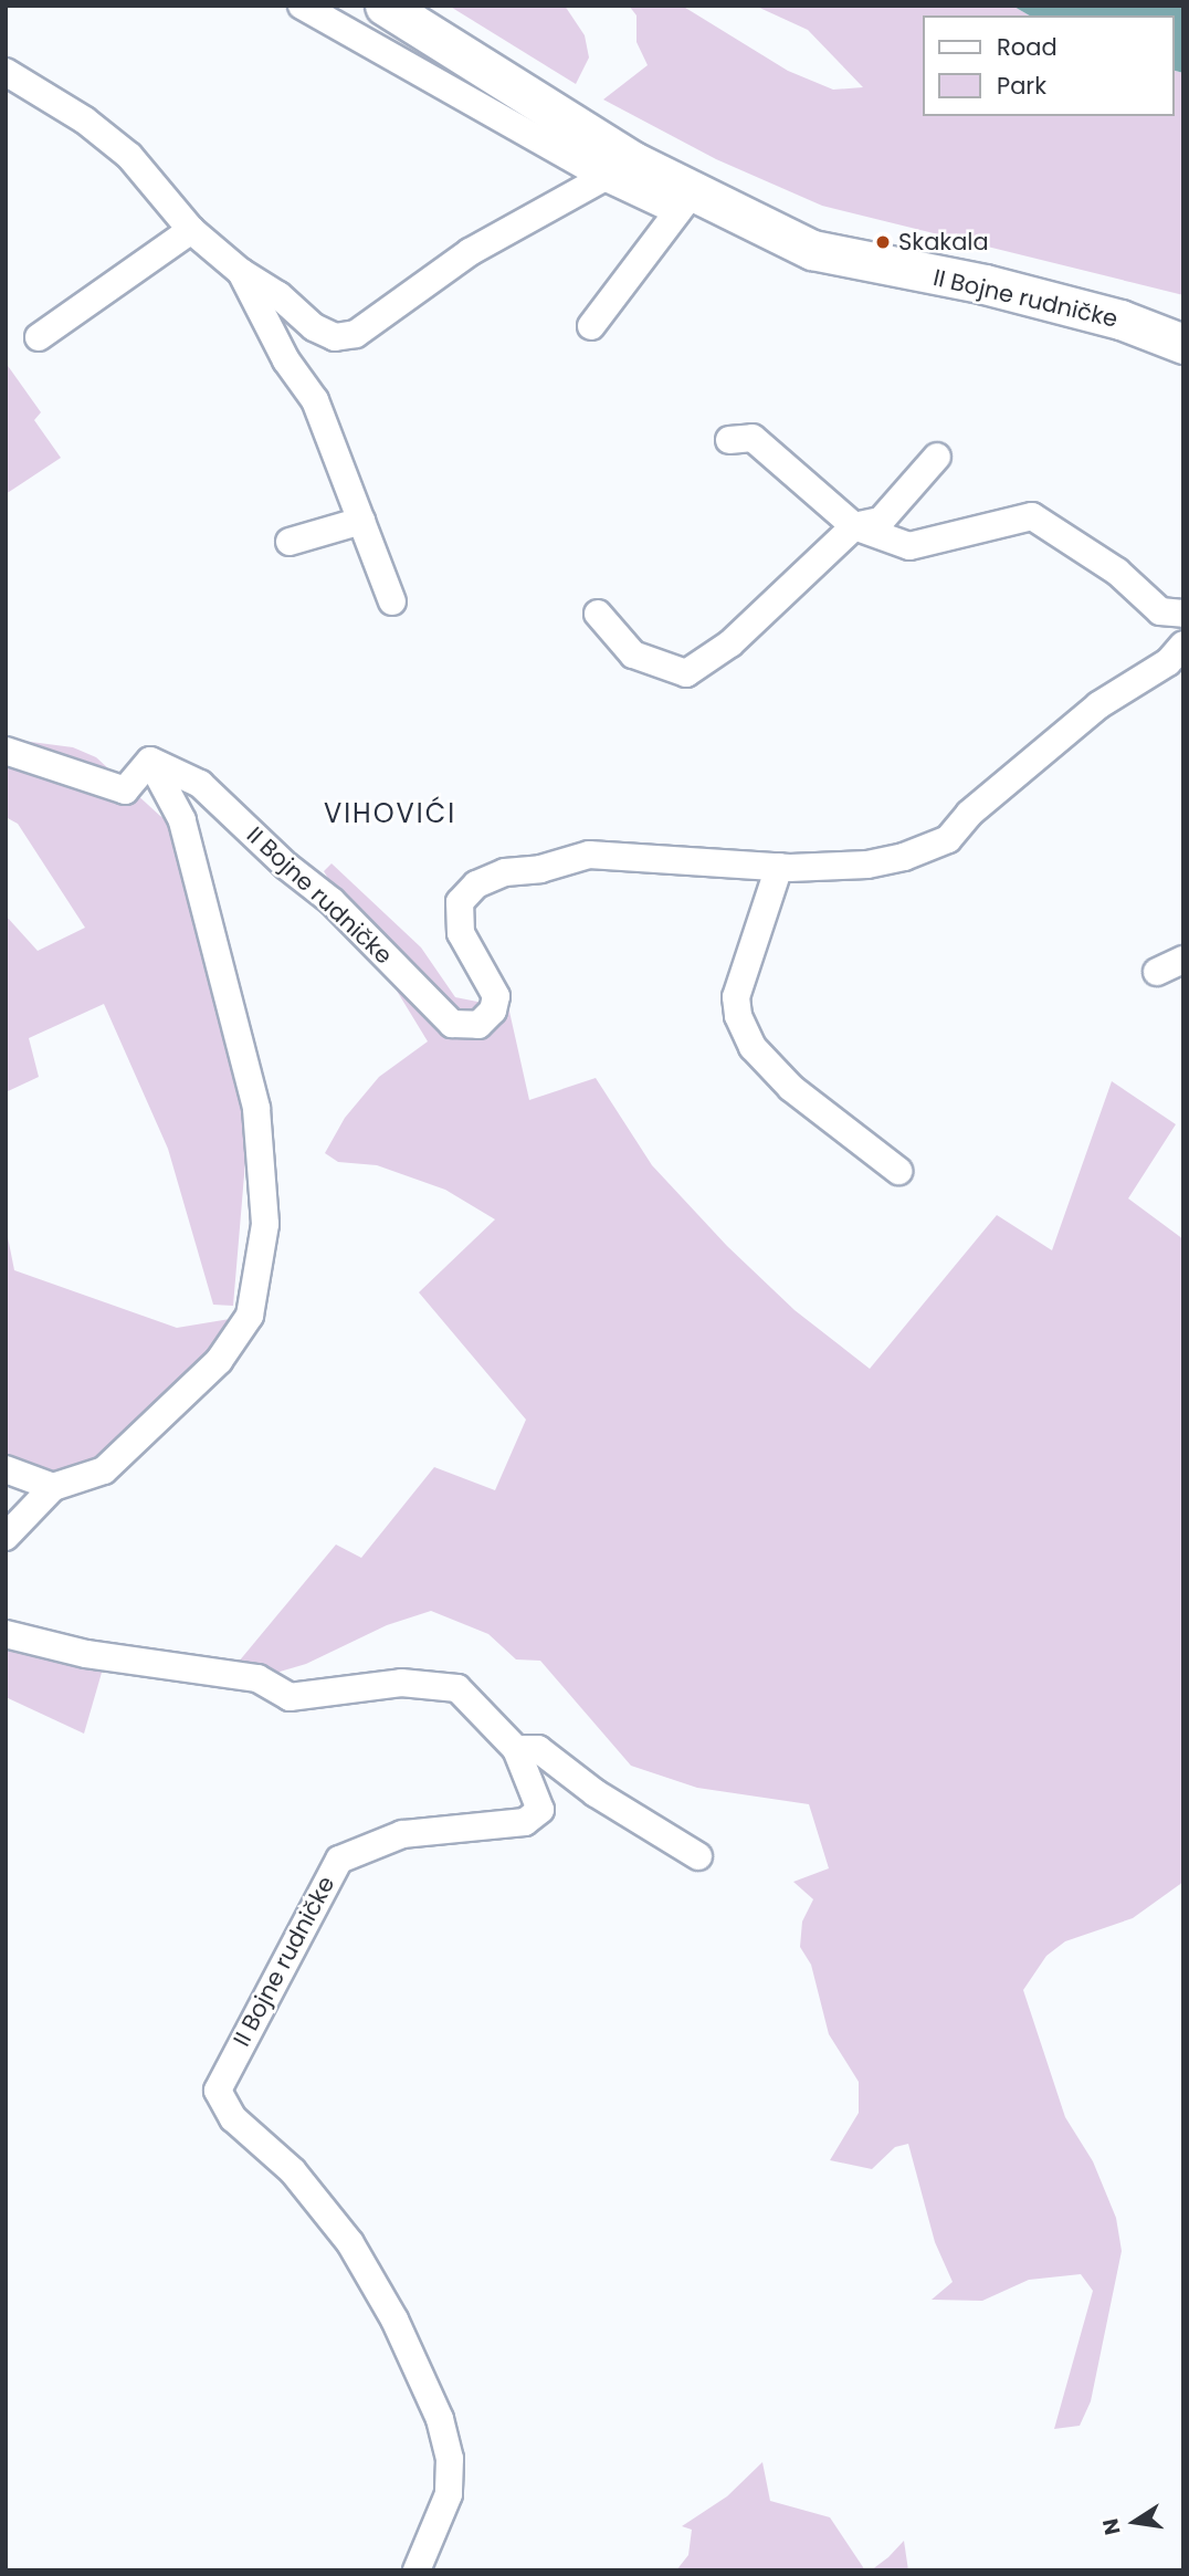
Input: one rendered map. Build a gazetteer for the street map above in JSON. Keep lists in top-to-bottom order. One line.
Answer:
{"streets":{"street":["II Bojne rudničke"]},"districts":["VIHOVIĆI"],"places":["Skakala"],"legend":["Road","Park"],"north":"left"}
